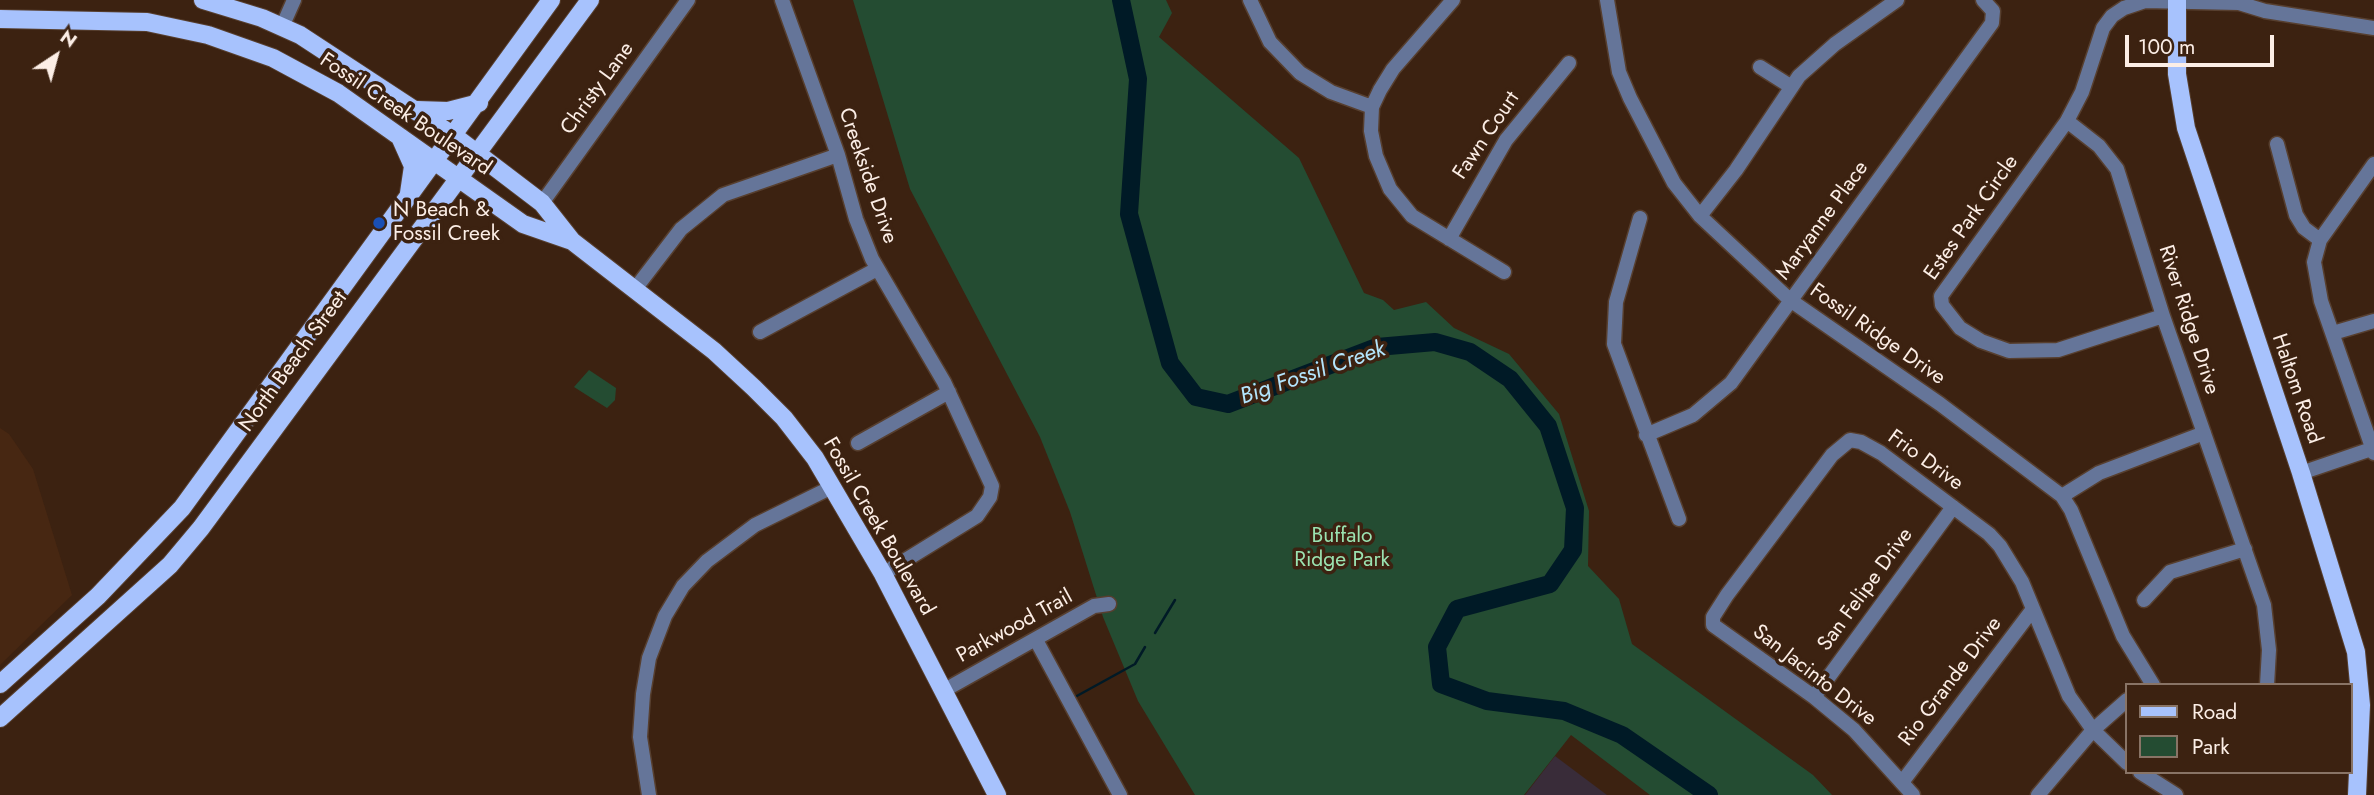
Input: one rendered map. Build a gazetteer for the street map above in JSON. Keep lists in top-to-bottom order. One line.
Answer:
{"streets":{"main road":["Fossil Creek Boulevard","North Beach Street","Haltom Road"],"street":["Christy Lane","Fawn Court","Creekside Drive","Estes Park Circle","Maryanne Place","River Ridge Drive","Fossil Ridge Drive","Frio Drive","San Felipe Drive","Parkwood Trail","San Jacinto Drive","Rio Grande Drive"]},"crossings":[["Christy Lane","Fossil Creek Boulevard"],["Fossil Creek Boulevard","Creekside Drive"],["Fossil Creek Boulevard","North Beach Street"],["Fossil Creek Boulevard","Parkwood Trail"],["Estes Park Circle","River Ridge Drive"],["Estes Park Circle","Haltom Road"],["Maryanne Place","Fossil Ridge Drive"],["Frio Drive","San Felipe Drive"],["Frio Drive","San Jacinto Drive"],["Frio Drive","Rio Grande Drive"],["San Felipe Drive","San Jacinto Drive"],["San Jacinto Drive","Rio Grande Drive"]],"water":["Big Fossil Creek"],"parks":["Buffalo Ridge Park"],"places":["N Beach & Fossil Creek"],"legend":["Road","Park"],"scale_bar":"100 m","north":"top right"}
